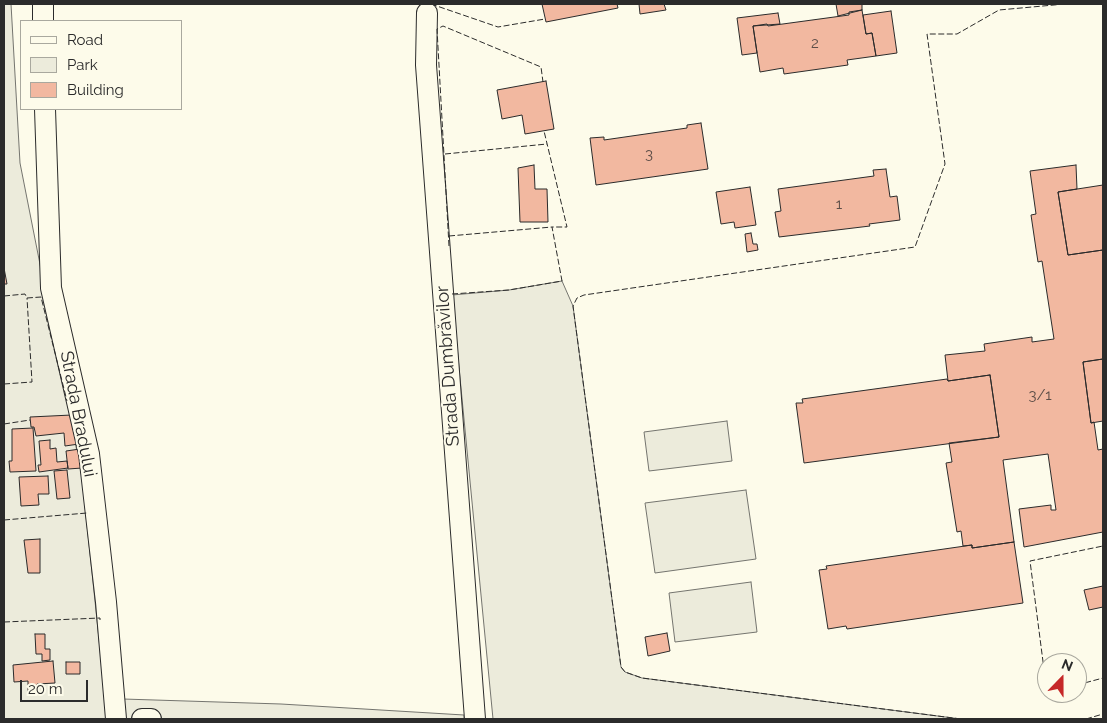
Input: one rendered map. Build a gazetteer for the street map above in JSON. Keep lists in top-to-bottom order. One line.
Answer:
{"streets":{"street":["Strada Dumbrăvilor","Strada Bradului"]},"house_numbers":["2","3","1","3/1"],"legend":["Road","Park","Building"],"scale_bar":"20 m","north":"top"}
